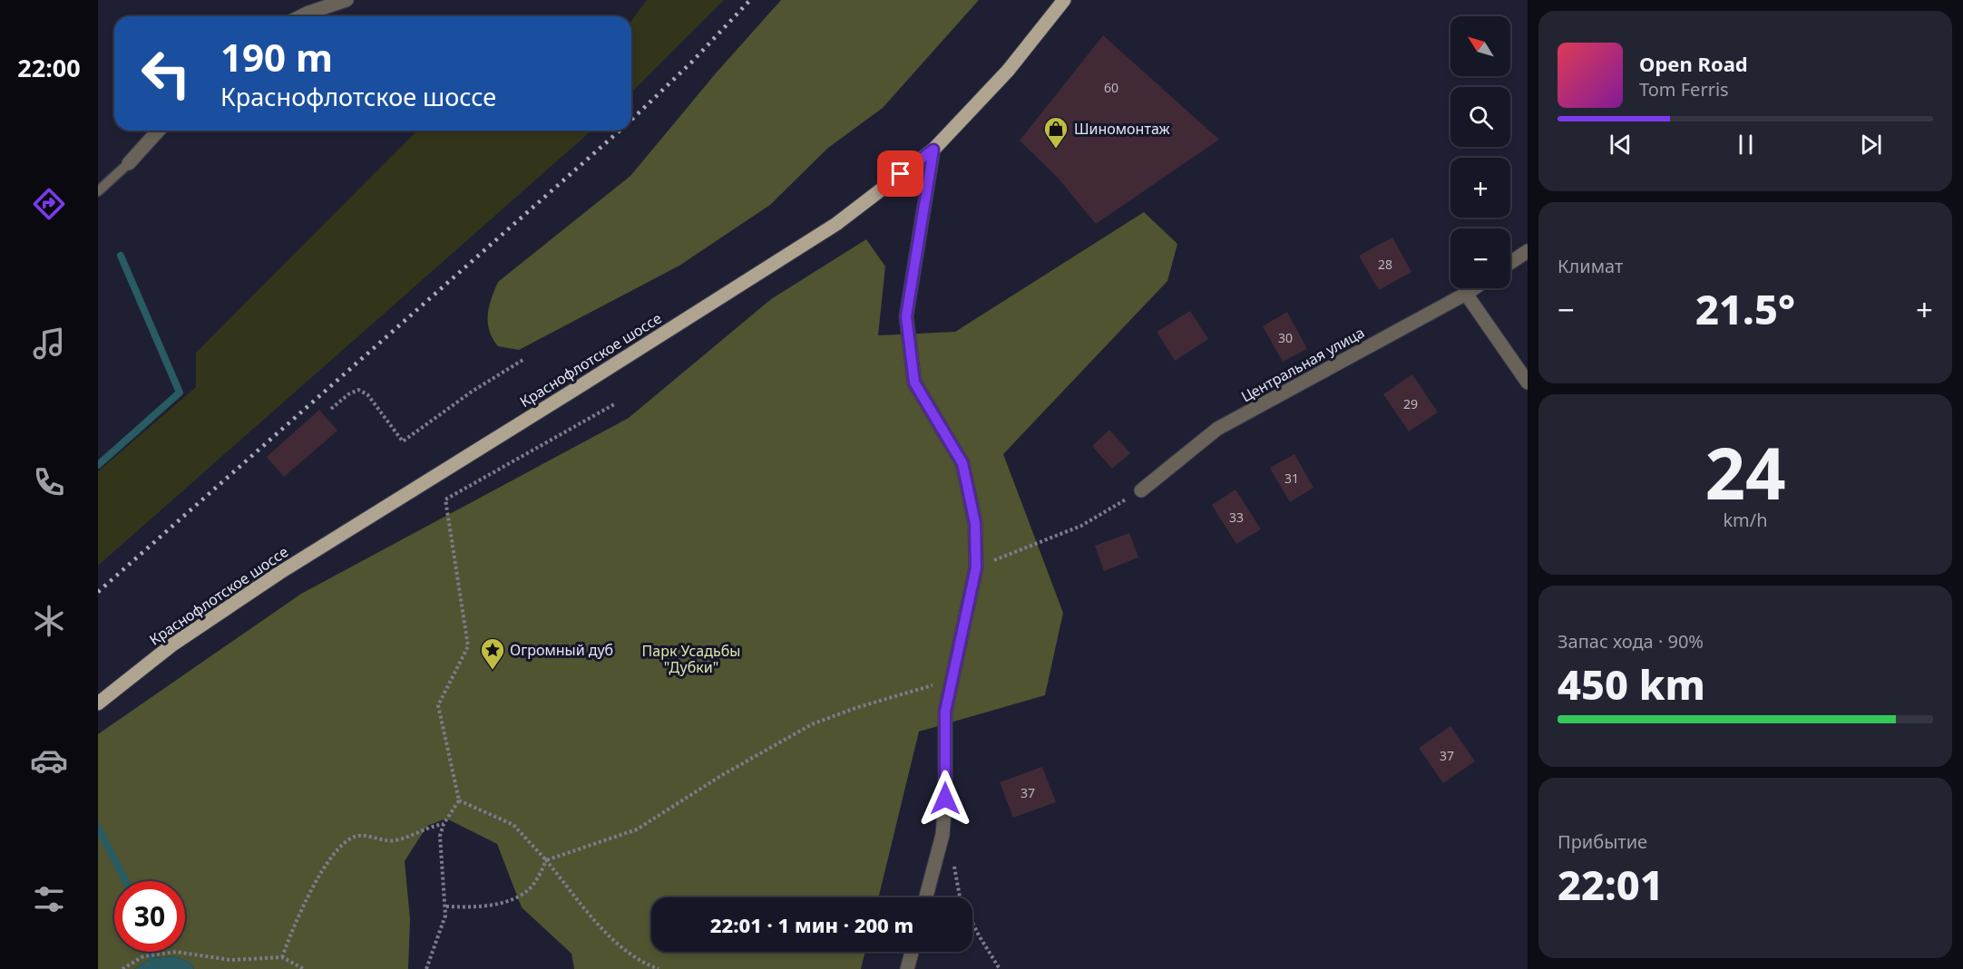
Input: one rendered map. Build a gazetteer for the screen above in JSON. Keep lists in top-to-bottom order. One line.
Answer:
{"streets":{"main road":["Краснофлотское шоссе"],"street":["Центральная улица"]},"parks":["Парк Усадьбы \"Дубки\""],"places":{"shop":["Шиномонтаж"],"place":["Огромный дуб"]},"house_numbers":["60","28","30","29","31","33","37","37"],"north":"top left","page":{"tabs":"22:00","map_buttons":["+","−"],"turn":["190 m","Краснофлотское шоссе"],"song":["Open Road","Tom Ferris"],"tile":["Климат",["24","km/h"],["Запас хода · 90%","450 km"],["Прибытие","22:01"]],"heat":["−","21.5°","+"],"limit":"30","trip":"22:01 · 1 мин · 200 m"}}
